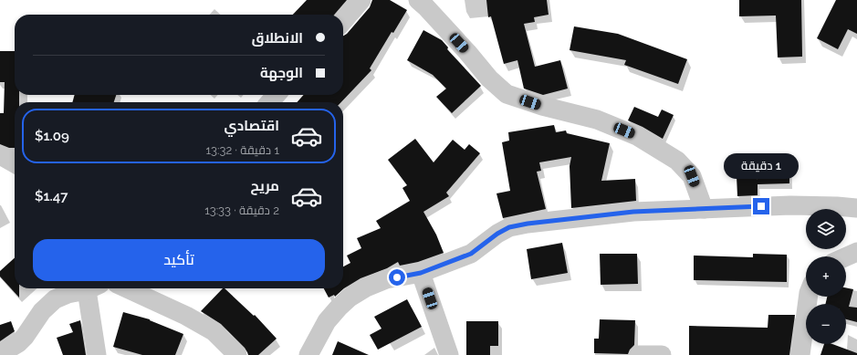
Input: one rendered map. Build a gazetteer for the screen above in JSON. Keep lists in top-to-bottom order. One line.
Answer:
{"page":{"banner":["الانطلاق","الوجهة"],"list":[{"name":"اقتصادي","note":"1 دقيقة · 13:32","value":"$1.09"},{"name":"مريح","note":"2 دقيقة · 13:33","value":"$1.47"}],"bubble":"1 دقيقة","map_buttons":["+","−"],"buttons":"تأكيد"}}
